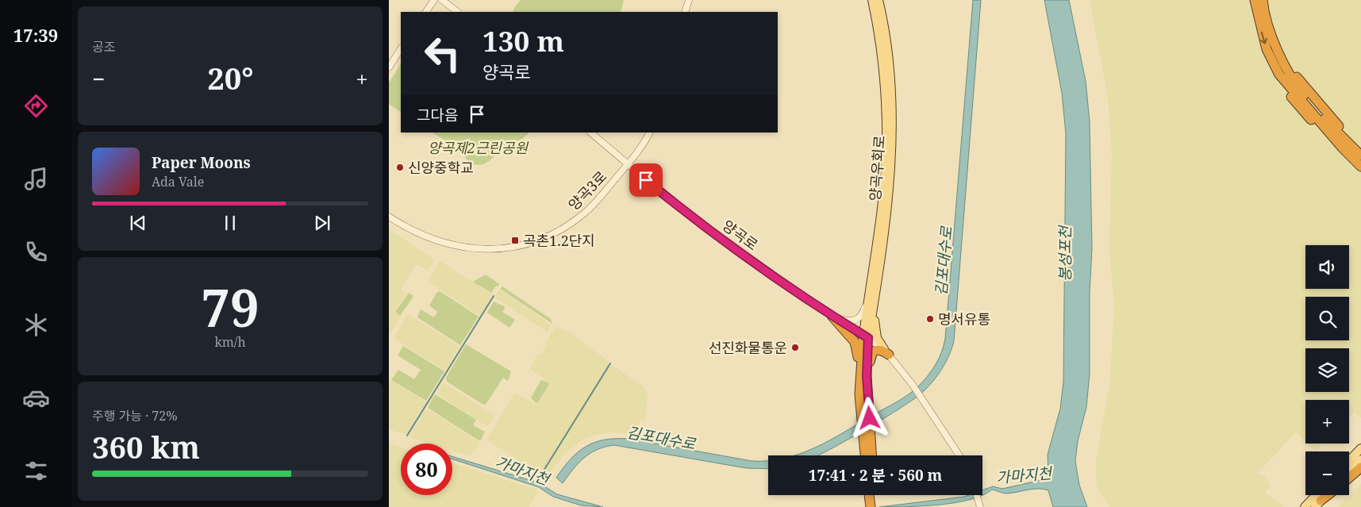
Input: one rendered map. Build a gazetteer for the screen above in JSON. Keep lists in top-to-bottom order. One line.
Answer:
{"streets":{"main road":["양곡우회로"],"street":["양곡3로","양곡로"]},"crossings":[["양곡우회로","양곡로"],["양곡3로","양곡로"]],"water":["봉성포천","김포대수로","가마지천"],"parks":["양곡제2근린공원"],"places":{"other":["신양중학교","명서유통","선진화물통운"],"transit":["곡촌1.2단지"]},"page":{"tabs":"17:39","tile":["공조",["79","km/h"],["주행 가능 · 72%","360 km"]],"turn":["130 m","양곡로"],"heat":["−","20°","+"],"then":"그다음","song":["Paper Moons","Ada Vale"],"map_buttons":["+","−"],"limit":"80","trip":"17:41 · 2 분 · 560 m"}}
